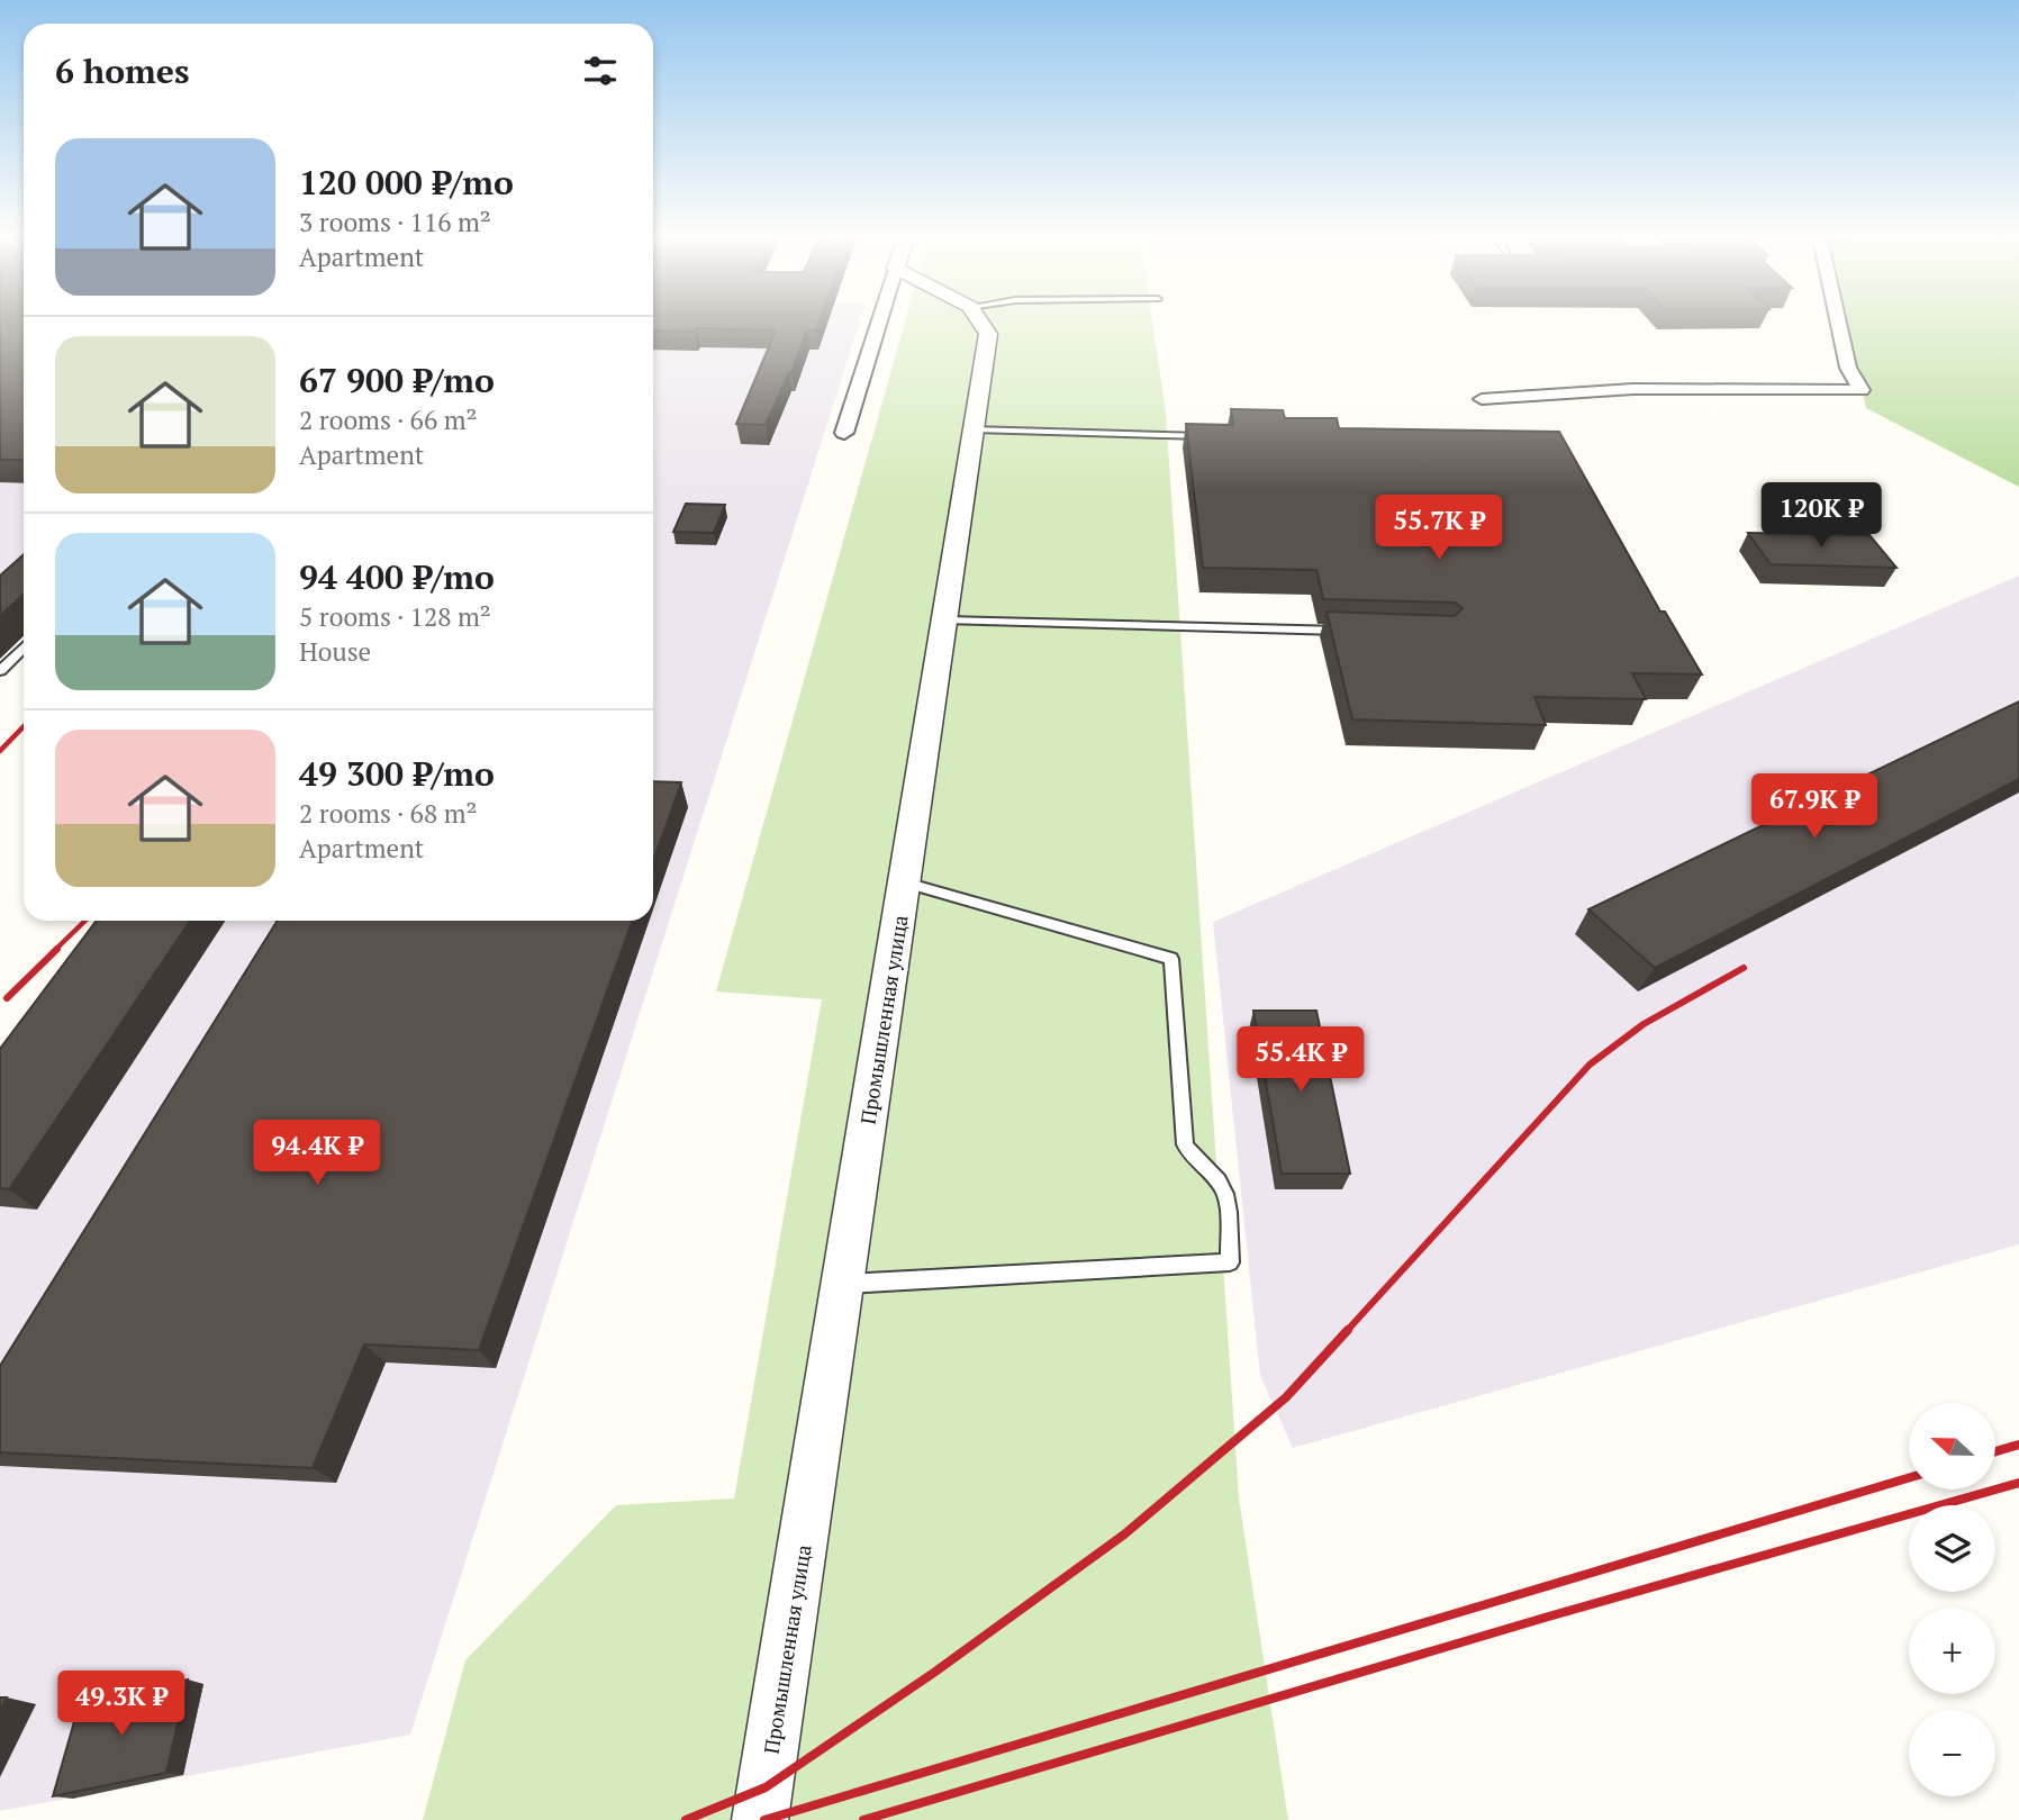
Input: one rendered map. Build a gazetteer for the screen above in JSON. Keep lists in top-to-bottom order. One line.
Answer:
{"streets":{"street":["Промышленная улица"]},"north":"left","page":{"heading":"6 homes","list":[{"name":"120 000 ₽/mo","note":"3 rooms · 116 m² · Apartment"},{"name":"67 900 ₽/mo","note":"2 rooms · 66 m² · Apartment"},{"name":"94 400 ₽/mo","note":"5 rooms · 128 m² · House"},{"name":"49 300 ₽/mo","note":"2 rooms · 68 m² · Apartment"}],"price":["120K ₽","55.7K ₽","67.9K ₽","55.4K ₽","94.4K ₽","49.3K ₽"],"map_buttons":["+","−"]}}
